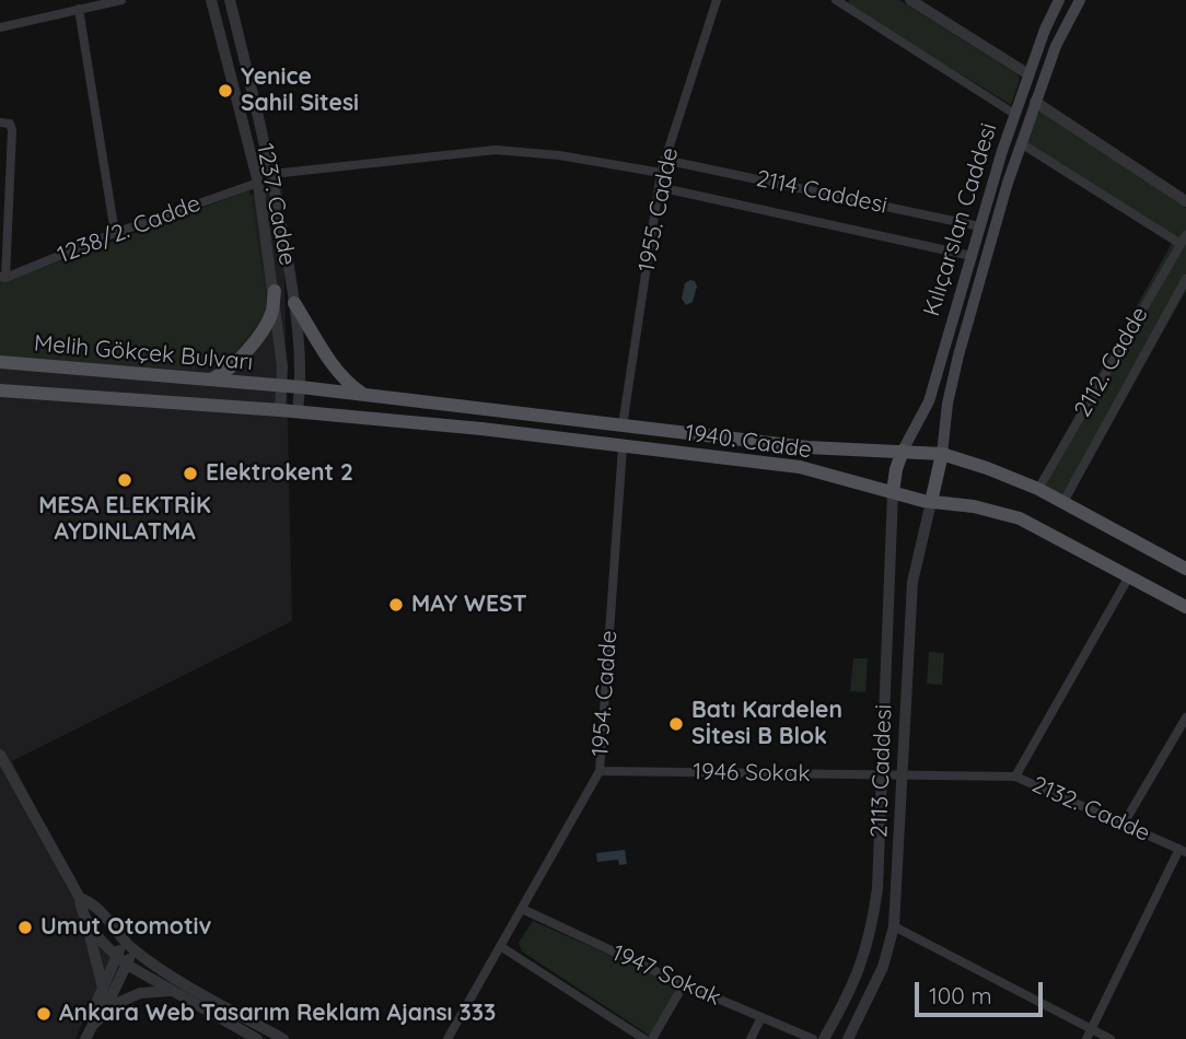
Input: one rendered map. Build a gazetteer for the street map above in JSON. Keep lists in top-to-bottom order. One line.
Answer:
{"streets":{"main road":["Kılıçarslan Caddesi","Melih Gökçek Bulvarı","1940. Cadde"],"street":["2114 Caddesi","1237. Cadde","1955. Cadde","1238/2. Cadde","2112. Cadde","1954. Cadde","2113 Caddesi","1946 Sokak","2132. Cadde","1947 Sokak"]},"crossings":[["2114 Caddesi","1955. Cadde"],["2114 Caddesi","Kılıçarslan Caddesi"],["1237. Cadde","1238/2. Cadde"],["1237. Cadde","Melih Gökçek Bulvarı"],["1237. Cadde","1940. Cadde"],["1955. Cadde","1940. Cadde"],["Kılıçarslan Caddesi","1940. Cadde"],["Melih Gökçek Bulvarı","1940. Cadde"],["2112. Cadde","1940. Cadde"],["1940. Cadde","1954. Cadde"],["1940. Cadde","2113 Caddesi"],["1954. Cadde","1946 Sokak"],["1954. Cadde","1947 Sokak"],["2113 Caddesi","1946 Sokak"],["2113 Caddesi","2132. Cadde"],["1946 Sokak","2132. Cadde"]],"places":["Yenice Sahil Sitesi","Elektrokent 2","MESA ELEKTRİK AYDINLATMA","MAY WEST","Batı Kardelen Sİtesi B Blok","Umut Otomotiv","Ankara Web Tasarım Reklam Ajansı 333"],"scale_bar":"100 m"}
